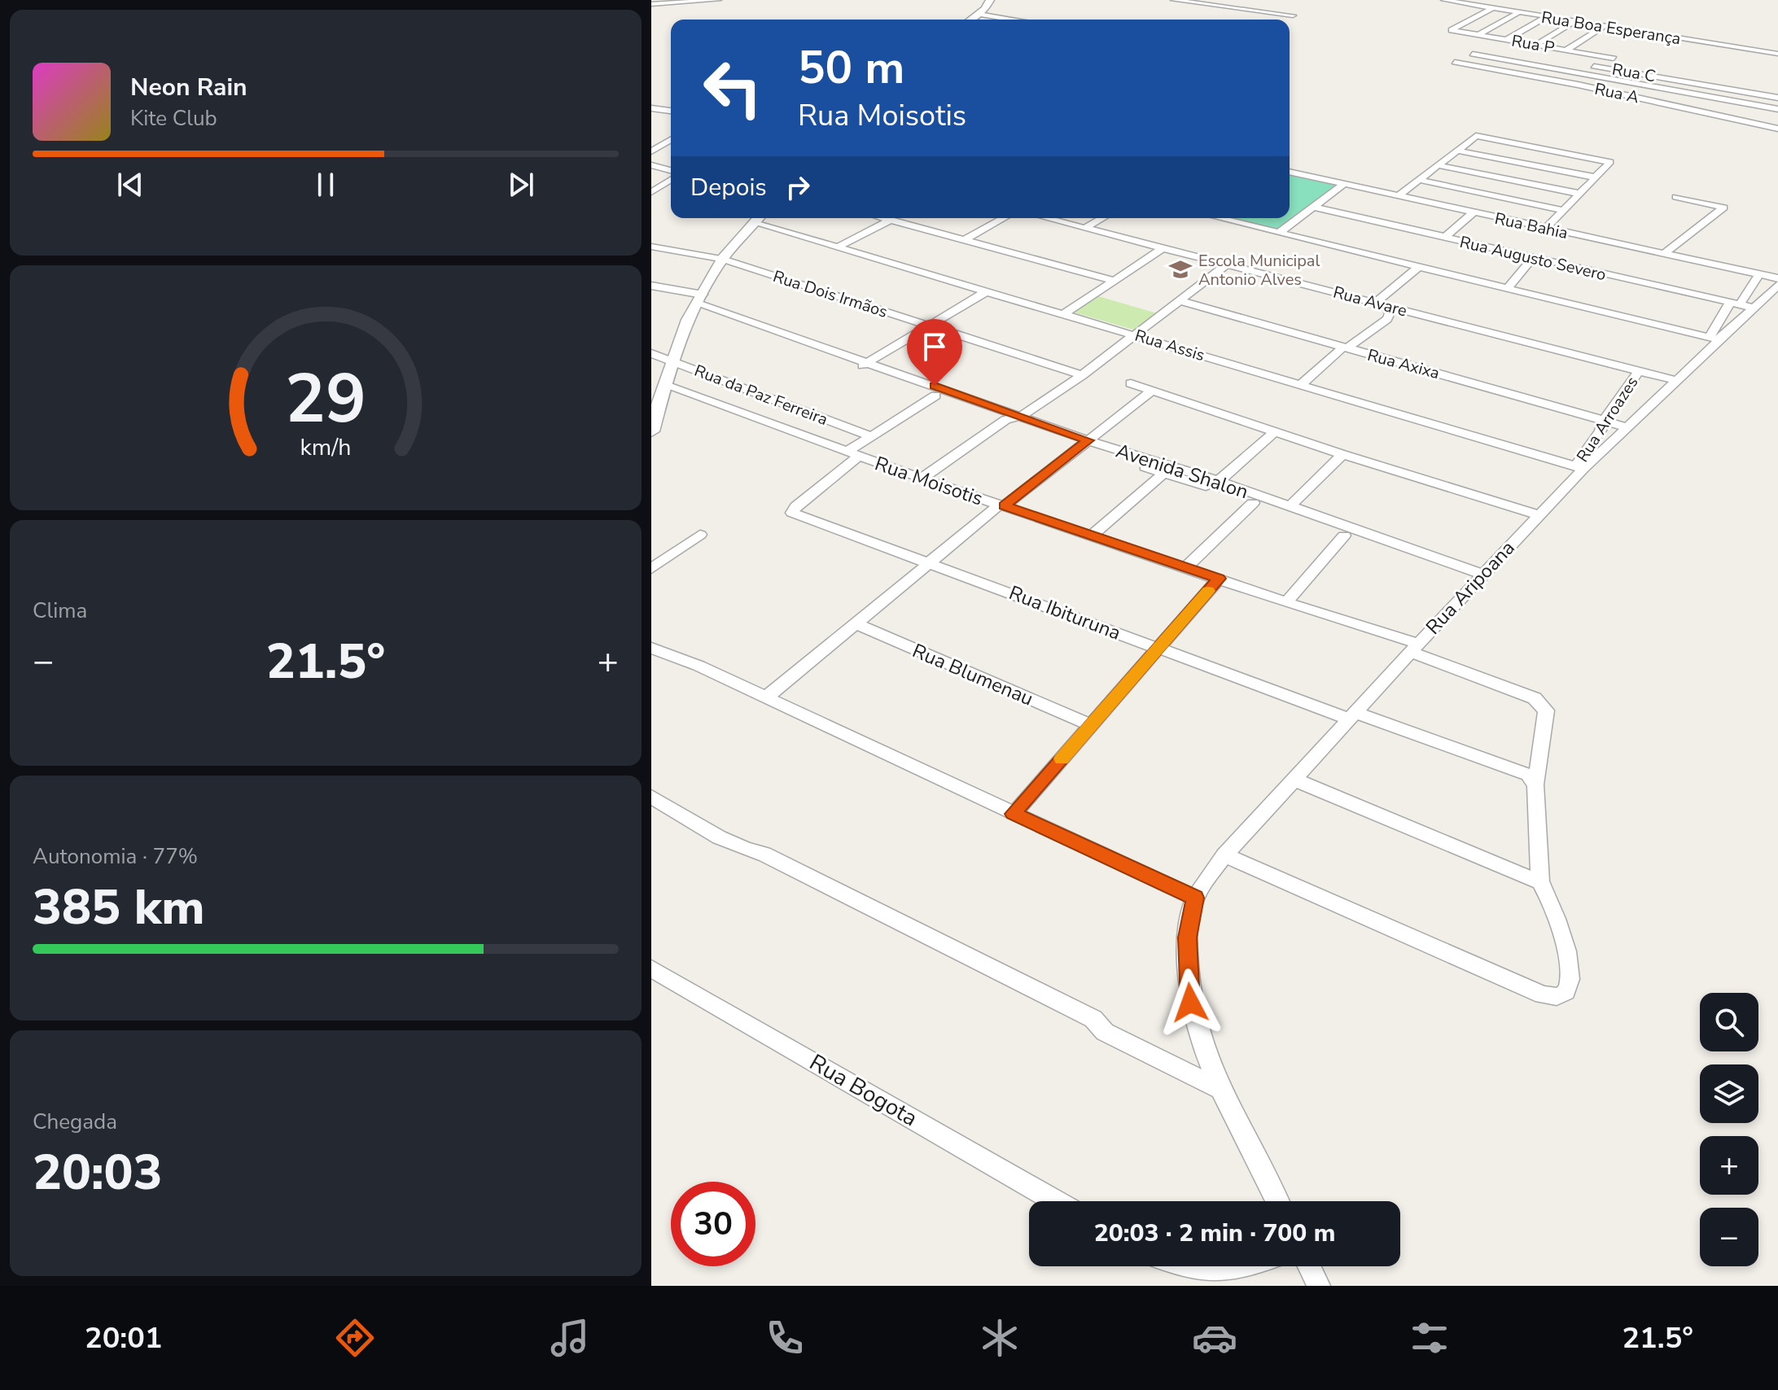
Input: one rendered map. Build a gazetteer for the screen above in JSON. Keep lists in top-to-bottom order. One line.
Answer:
{"streets":{"street":["Rua Boa Esperança","Rua P","Rua C","Rua A","Rua Bahia","Rua Augusto Severo","Rua Dois Irmãos","Rua Avare","Rua Assis","Rua Axixa","Rua da Paz Ferreira","Rua Arroazes","Avenida Shalon","Rua Moisotis","Rua Aripoana","Rua Ibituruna","Rua Blumenau","Rua Bogota"]},"crossings":[["Rua P","Rua C"],["Rua Augusto Severo","Rua Aripoana"],["Rua Avare","Rua Arroazes"],["Rua Avare","Rua Aripoana"],["Rua Assis","Rua Arroazes"],["Rua Assis","Rua Aripoana"],["Rua Axixa","Rua Arroazes"],["Rua Axixa","Rua Aripoana"],["Rua Arroazes","Rua Aripoana"],["Avenida Shalon","Rua Aripoana"],["Rua Moisotis","Rua Aripoana"],["Rua Moisotis","Rua Ibituruna"],["Rua Aripoana","Rua Ibituruna"]],"places":{"school or university":["Escola Municipal Antonio Alves"]},"page":{"turn":["50 m","Rua Moisotis"],"song":["Neon Rain","Kite Club"],"then":"Depois","tile":["Clima",["Autonomia · 77%","385 km"],["Chegada","20:03"]],"heat":["−","21.5°","+"],"map_buttons":["+","−"],"limit":"30","trip":"20:03 · 2 min · 700 m","tabs":["20:01","21.5°"],"gauge":["29","km/h"]}}
